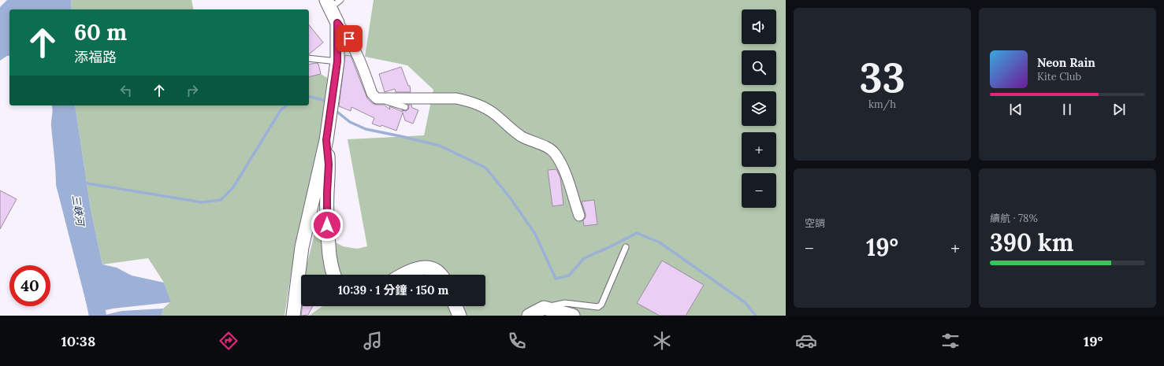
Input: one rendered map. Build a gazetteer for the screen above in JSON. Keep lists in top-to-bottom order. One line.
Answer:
{"water":["三峽河"],"page":{"tile":[["33","km/h"],"空調",["續航 · 78%","390 km"]],"map_buttons":["+","−"],"turn":["60 m","添福路"],"song":["Neon Rain","Kite Club"],"heat":["−","19°","+"],"limit":"40","trip":"10:39 · 1 分鐘 · 150 m","tabs":["10:38","19°"]}}
